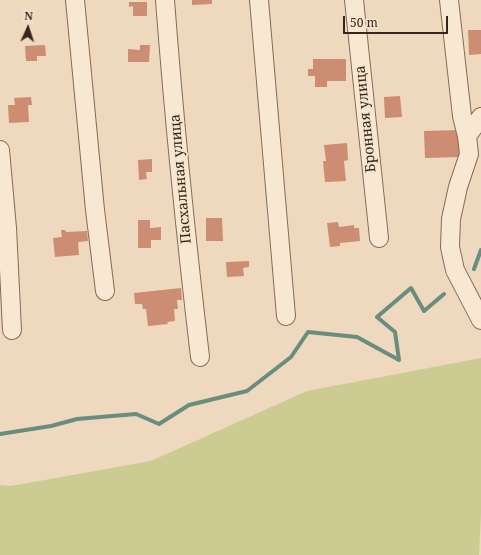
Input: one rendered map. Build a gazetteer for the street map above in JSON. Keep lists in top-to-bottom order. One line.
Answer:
{"streets":{"street":["Бронная улица","Пасхальная улица"]},"scale_bar":"50 m","north":"top"}
